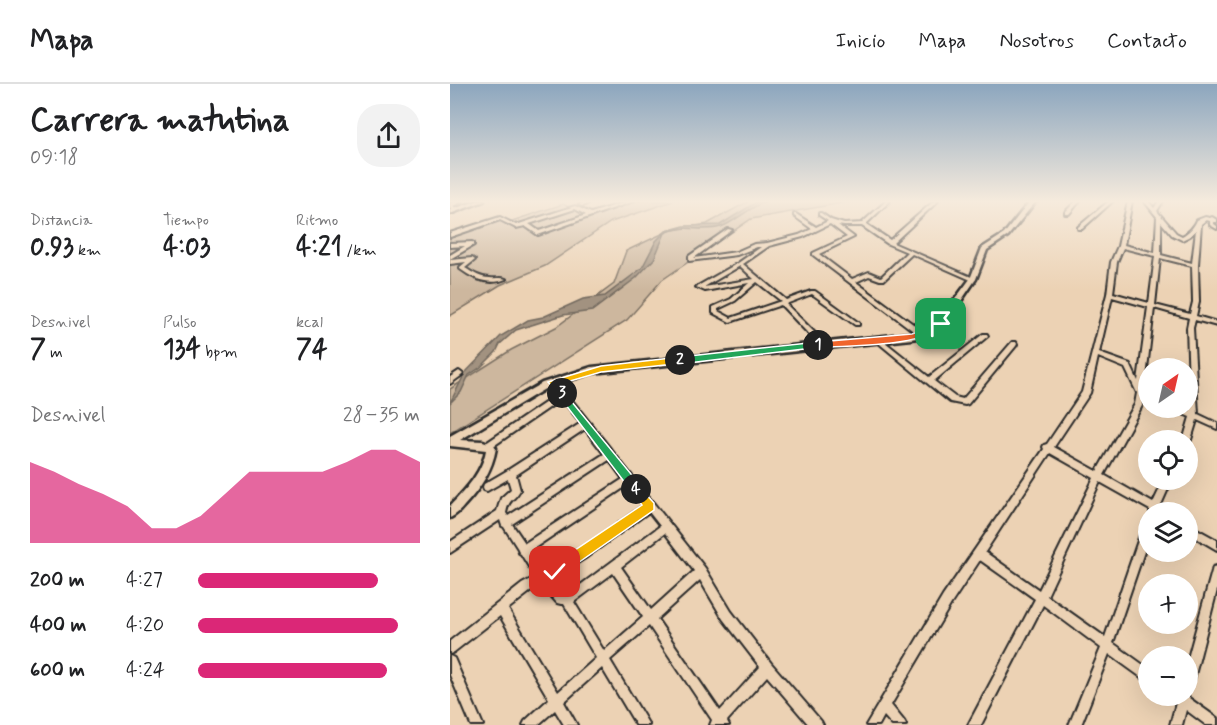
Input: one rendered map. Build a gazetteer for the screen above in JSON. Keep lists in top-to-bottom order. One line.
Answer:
{"north":"top right","page":{"header":"Mapa","nav":["Inicio","Mapa","Nosotros","Contacto"],"heading":["Carrera matutina","09:18"],"stats":[["Distancia","0.93 km"],["Tiempo","4:03"],["Ritmo","4:21 /km"],["Desnivel","7 m"],["Pulso","134 bpm"],["kcal","74"]],"pins":["1","2","3","4"],"map_buttons":["+","−"],"chart":["Desnivel","28–35 m"],"list":[{"name":"200 m","note":"4:27"},{"name":"400 m","note":"4:20"},{"name":"600 m","note":"4:24"}]}}
